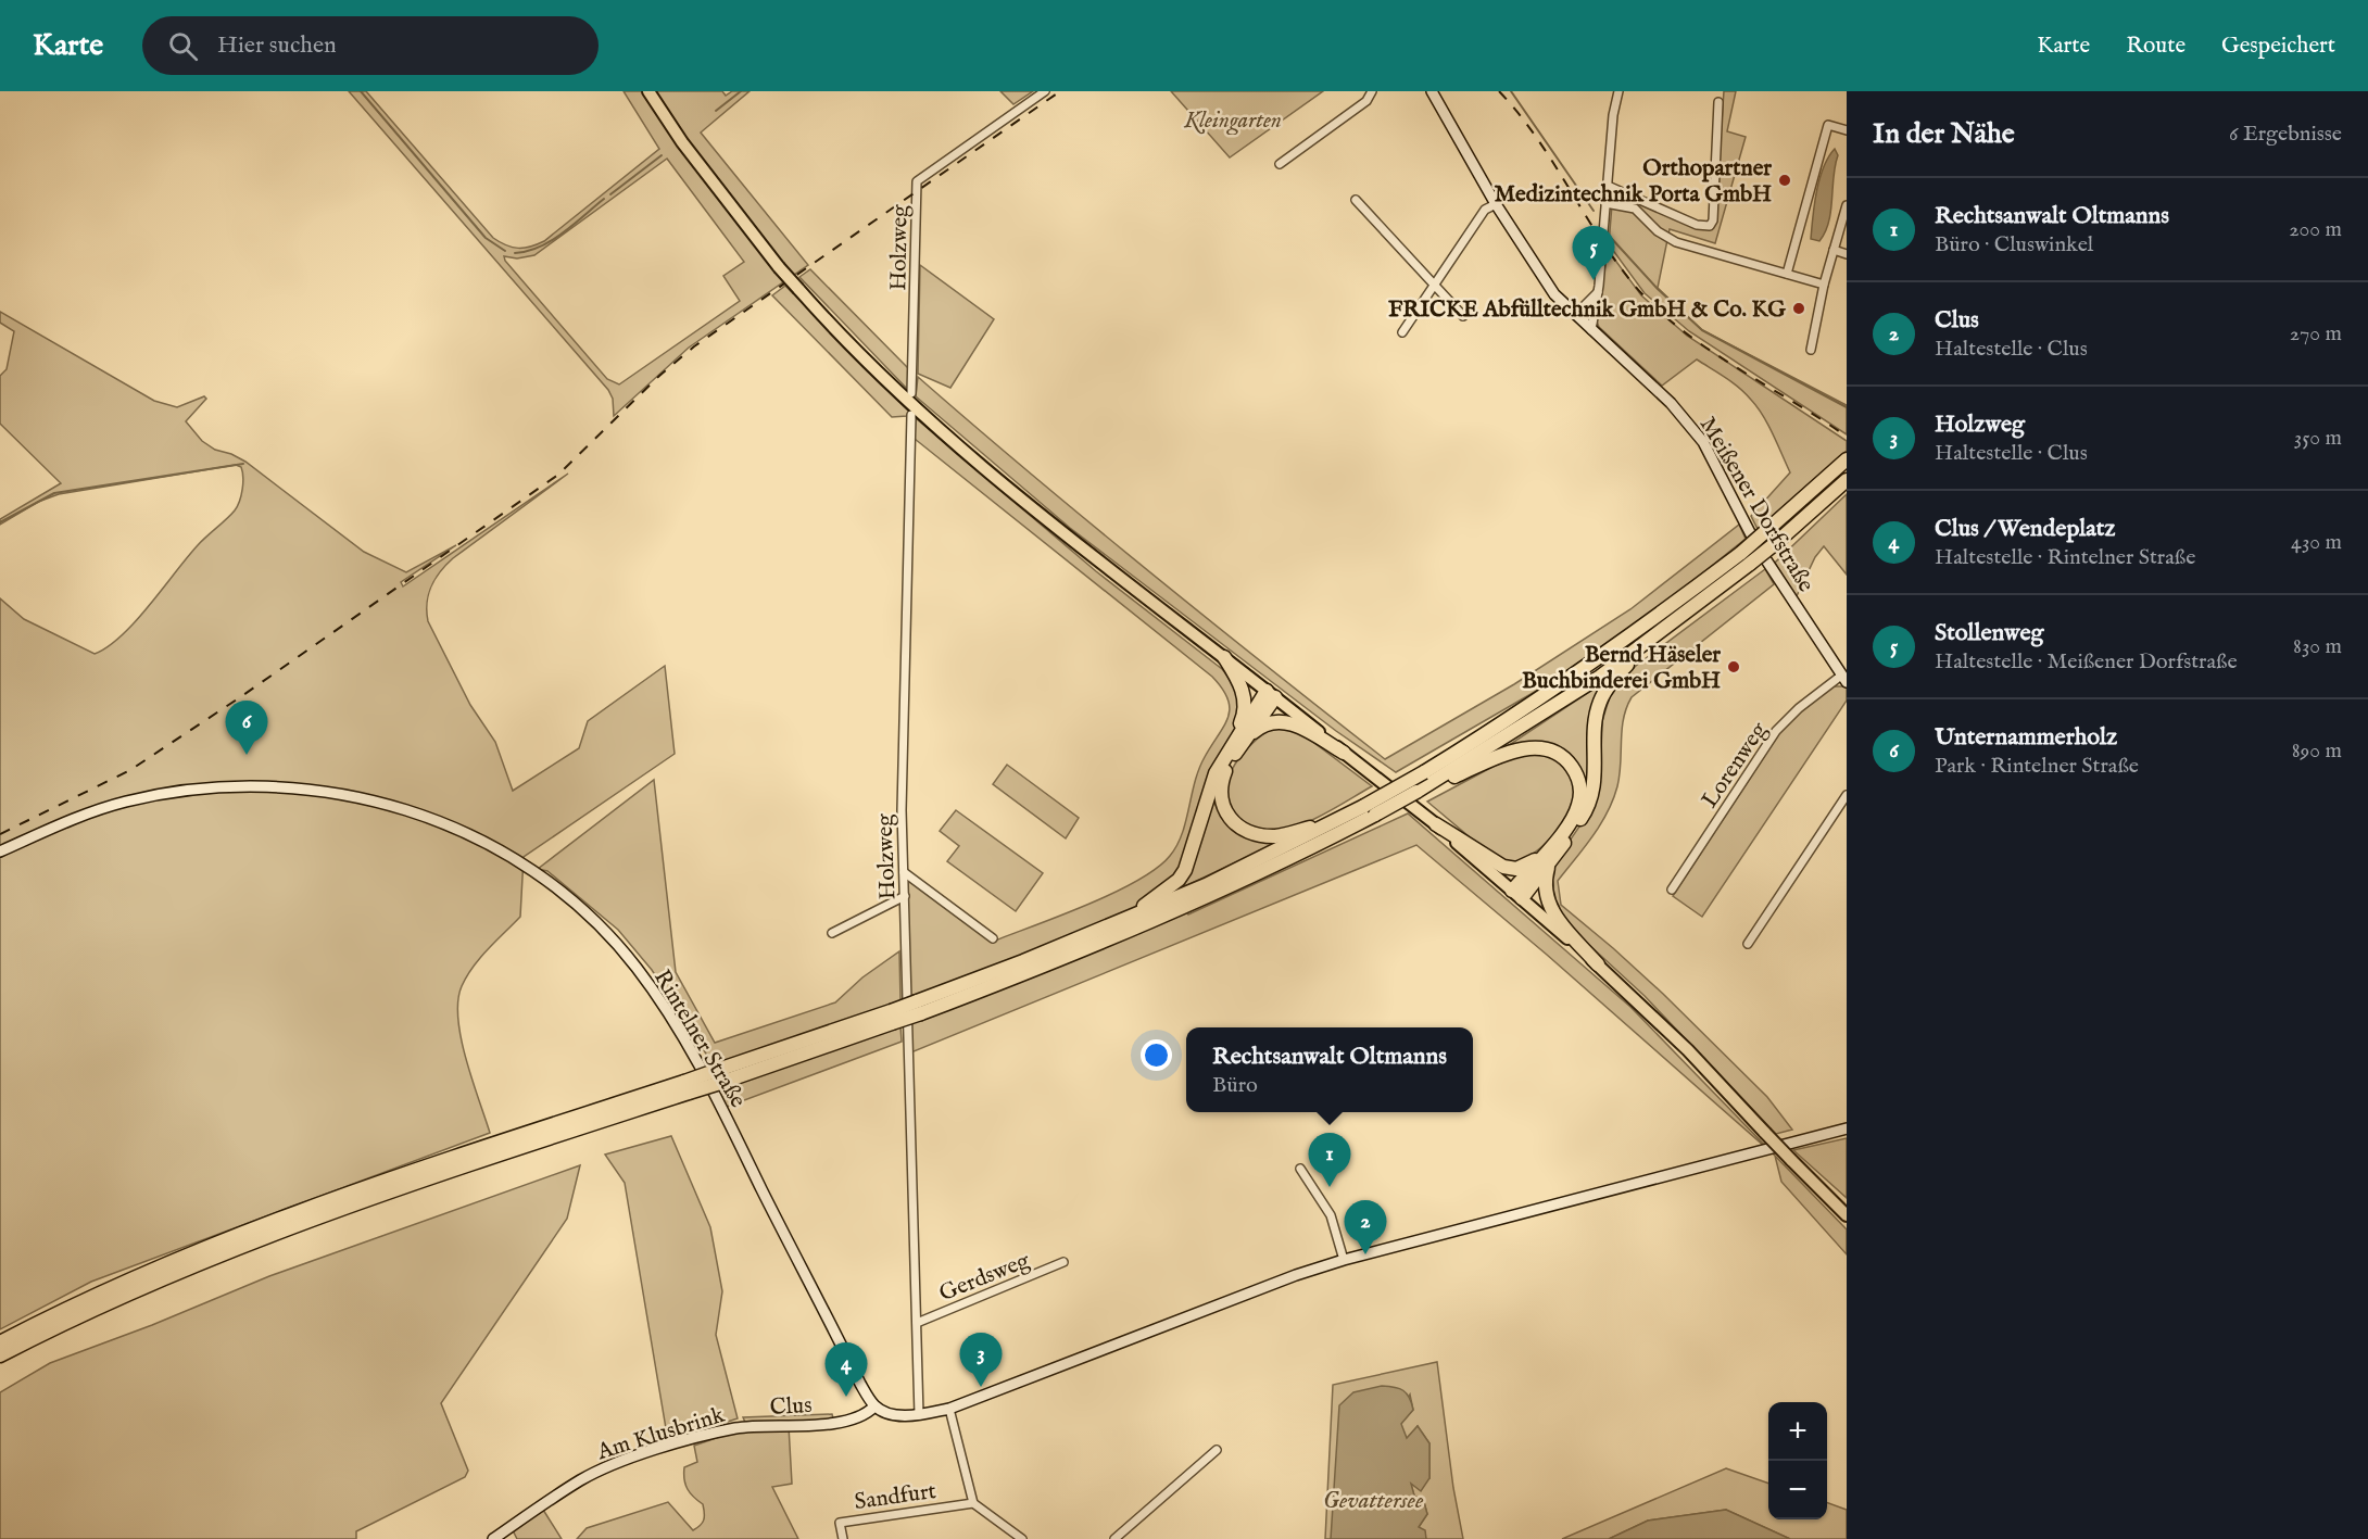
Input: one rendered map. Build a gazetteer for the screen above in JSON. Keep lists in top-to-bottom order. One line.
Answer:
{"streets":{"main road":["Meißener Dorfstraße","Rintelner Straße","Clus","Am Klusbrink"],"street":["Holzweg","Lorenweg","Gerdsweg","Sandfurt"]},"crossings":[["Holzweg","Gerdsweg"],["Meißener Dorfstraße","Lorenweg"],["Rintelner Straße","Clus"],["Clus","Am Klusbrink"]],"water":["Gevattersee"],"parks":["Kleingarten"],"places":["Orthopartner Medizintechnik Porta GmbH","FRICKE Abfülltechnik GmbH & Co. KG","Bernd Häseler Buchbinderei GmbH"],"page":{"header":"Karte","search":"Hier suchen","nav":["Karte","Route","Gespeichert"],"heading":["In der Nähe","6 Ergebnisse"],"list":[{"mark":"1","name":"Rechtsanwalt Oltmanns","note":"Büro · Cluswinkel","value":"200 m"},{"mark":"2","name":"Clus","note":"Haltestelle · Clus","value":"270 m"},{"mark":"3","name":"Holzweg","note":"Haltestelle · Clus","value":"350 m"},{"mark":"4","name":"Clus / Wendeplatz","note":"Haltestelle · Rintelner Straße","value":"430 m"},{"mark":"5","name":"Stollenweg","note":"Haltestelle · Meißener Dorfstraße","value":"830 m"},{"mark":"6","name":"Unternammerholz","note":"Park · Rintelner Straße","value":"890 m"}],"pins":["5","6","1","2","3","4"],"popup":["Rechtsanwalt Oltmanns","Büro"],"map_buttons":["+","−"]}}
